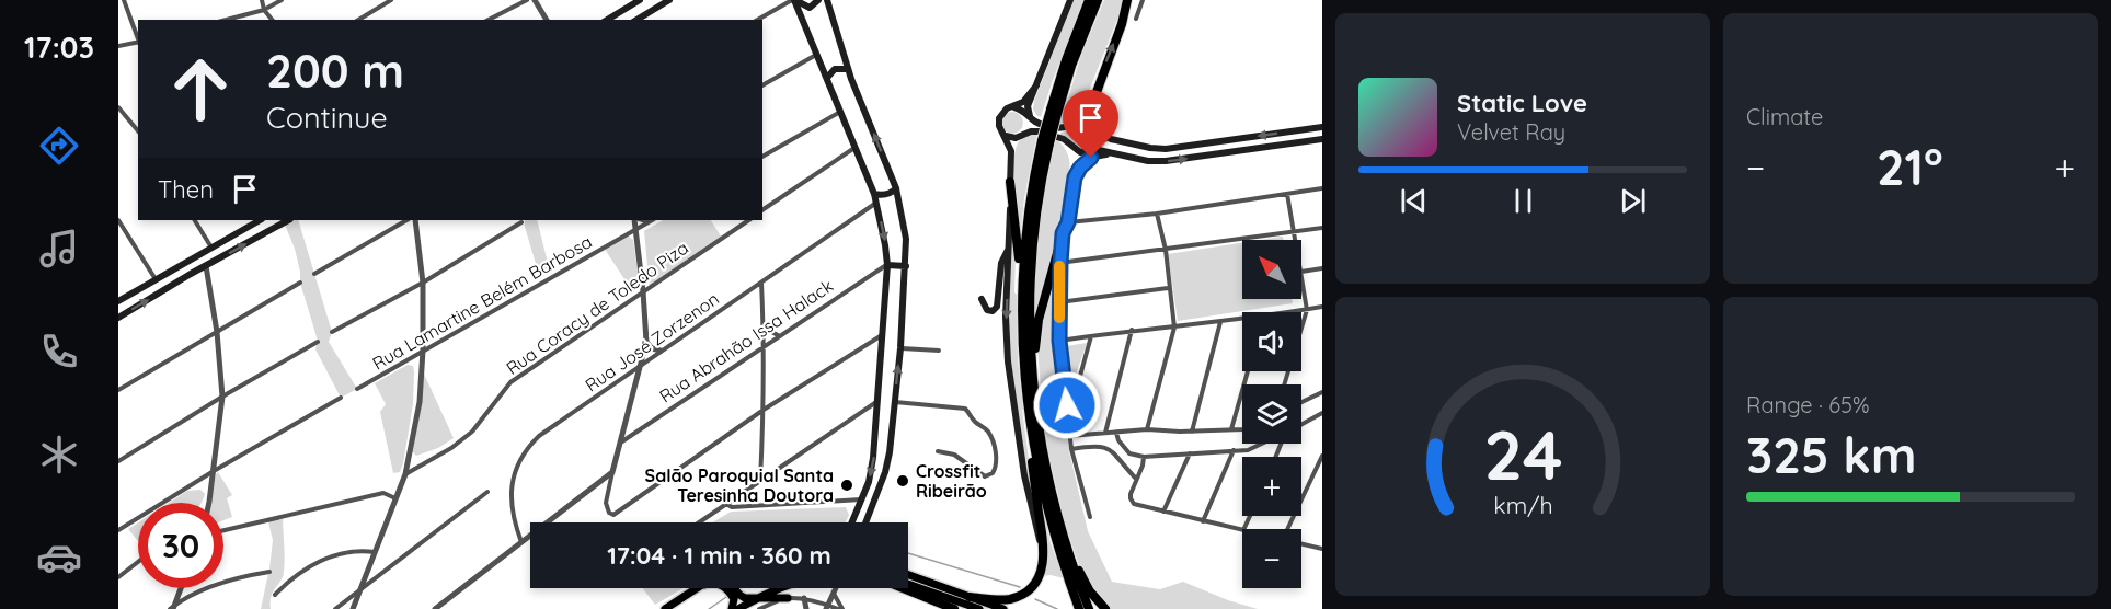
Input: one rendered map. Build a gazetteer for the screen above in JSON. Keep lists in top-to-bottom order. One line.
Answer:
{"streets":{"street":["Rua Lamartine Belém Barbosa","Rua Coracy de Toledo Piza","Rua Abrahão Issa Halack","Rua José Zorzenon"]},"places":["Crossfit Ribeirão","Salão Paroquial Santa Teresinha Doutora"],"north":"top left","page":{"tabs":"17:03","tile":["Climate",["Range · 65%","325 km"]],"turn":["200 m","Continue"],"song":["Static Love","Velvet Ray"],"heat":["−","21°","+"],"then":"Then","map_buttons":["+","−"],"limit":"30","trip":"17:04 · 1 min · 360 m","gauge":["24","km/h"]}}
